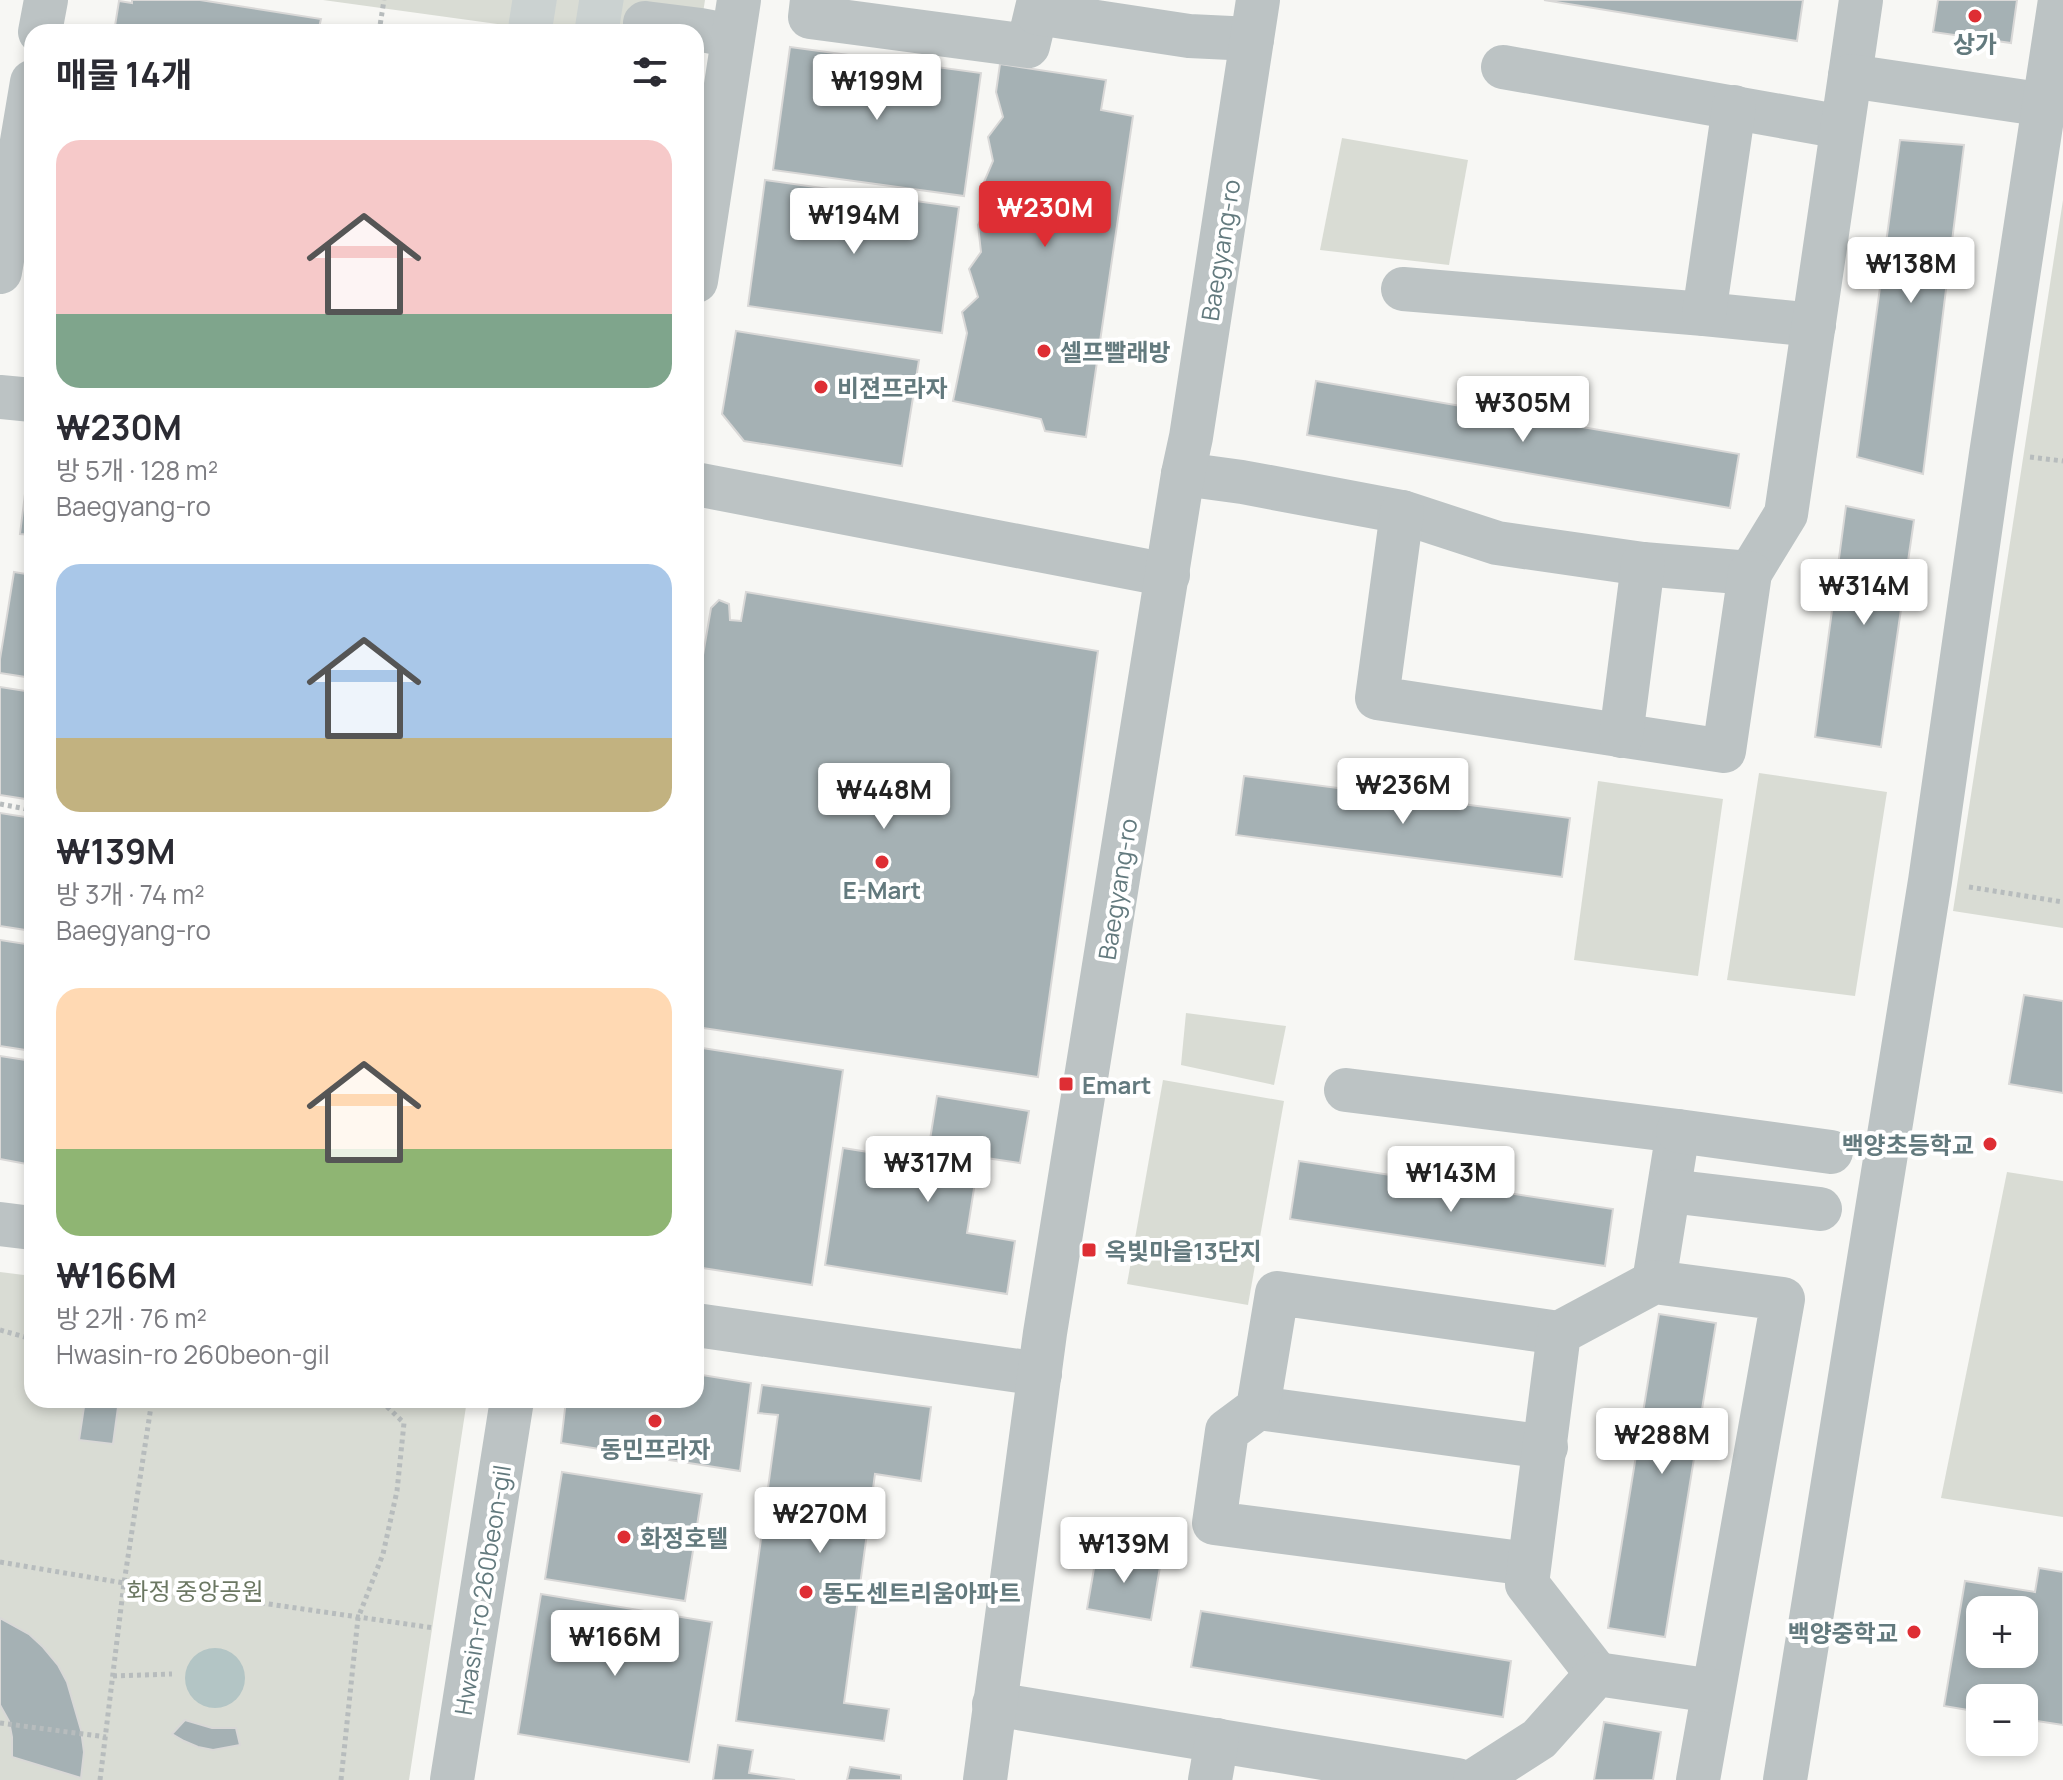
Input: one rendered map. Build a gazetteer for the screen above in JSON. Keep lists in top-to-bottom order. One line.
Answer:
{"streets":{"street":["Baegyang-ro","Hwasin-ro 260beon-gil"]},"parks":["화정 중앙공원"],"places":{"other":["상가","셀프빨래방","비젼프라자","E-Mart","백양초등학교","동민프라자","화정호텔","동도센트리움아파트","백양중학교"],"transit":["Emart","옥빛마을13단지"]},"page":{"heading":"매물 14개","price":["₩199M","₩230M","₩194M","₩138M","₩305M","₩314M","₩236M","₩448M","₩317M","₩143M","₩288M","₩270M","₩139M","₩166M"],"list":[{"name":"₩230M","note":"방 5개 · 128 m² · Baegyang-ro"},{"name":"₩139M","note":"방 3개 · 74 m² · Baegyang-ro"},{"name":"₩166M","note":"방 2개 · 76 m² · Hwasin-ro 260beon-gil"}],"map_buttons":["+","−"]}}
